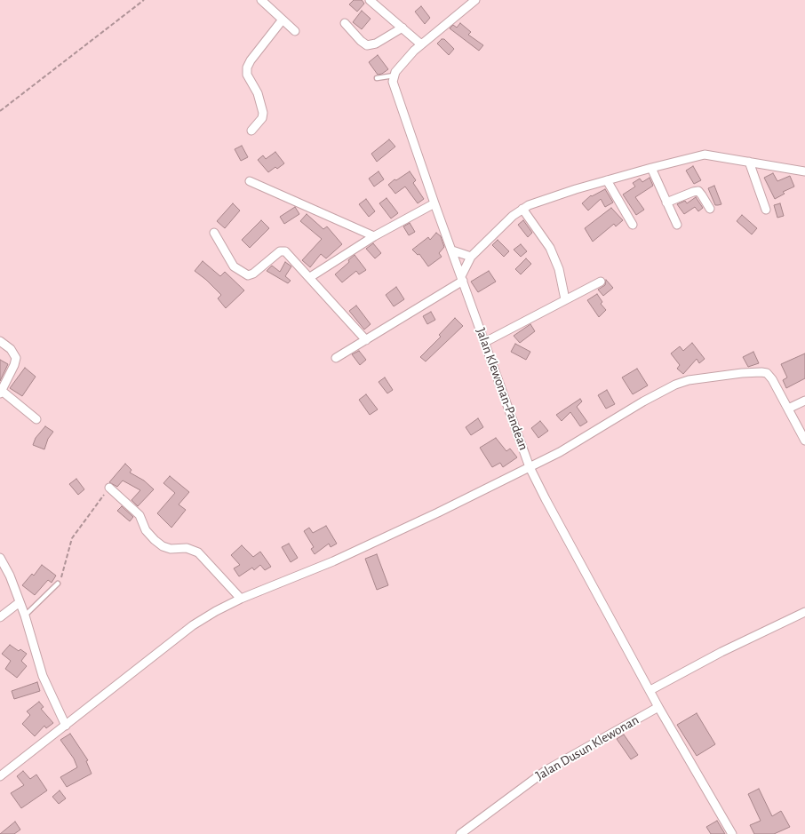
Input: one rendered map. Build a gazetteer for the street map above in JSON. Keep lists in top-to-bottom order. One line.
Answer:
{"streets":{"street":["Jalan Klewonan-Pandean","Jalan Dusun Klewonan"]}}
